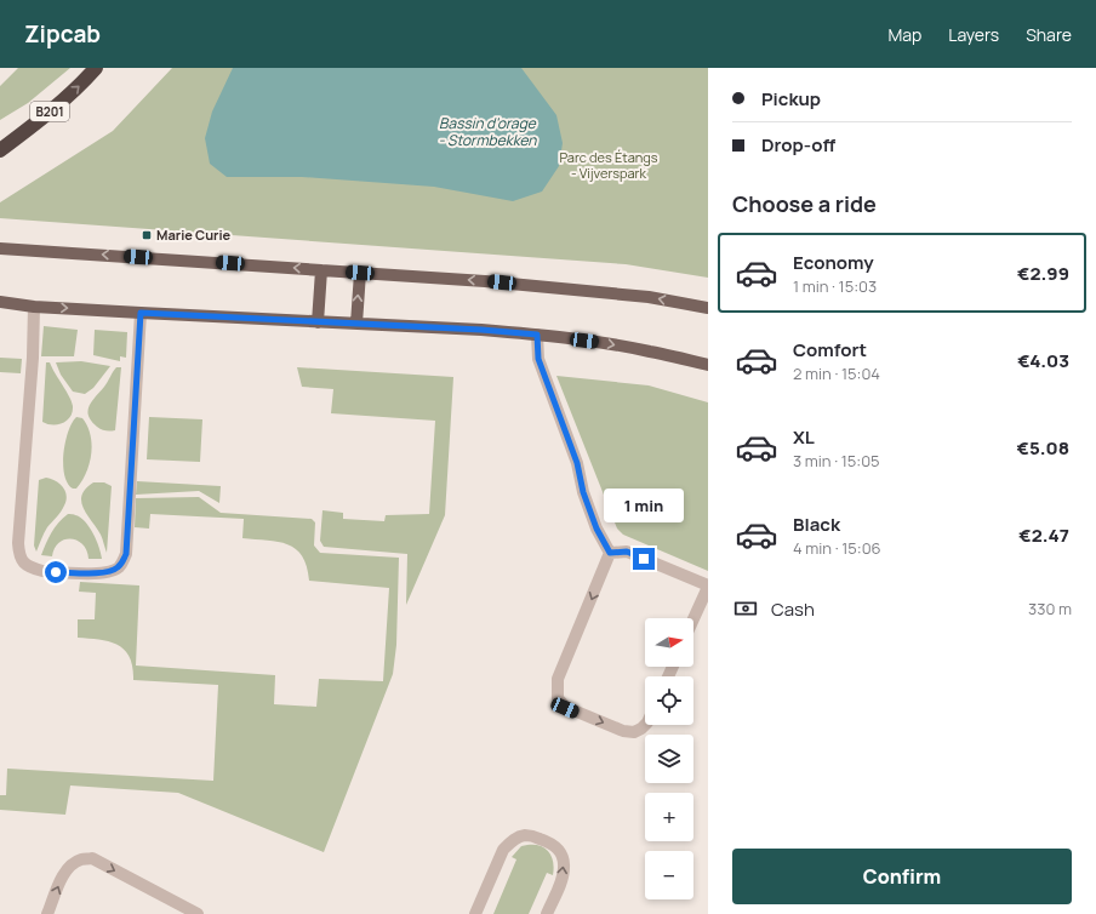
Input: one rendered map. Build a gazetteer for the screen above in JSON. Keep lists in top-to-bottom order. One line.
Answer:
{"streets":{"highway":["B201"]},"water":["Bassin d'orage - Stormbekken"],"parks":["Parc des Étangs - Vijverspark"],"places":{"transit":["Marie Curie"]},"north":"right","page":{"header":"Zipcab","nav":["Map","Layers","Share"],"banner":["Pickup","Drop-off"],"heading":"Choose a ride","list":[{"name":"Economy","note":"1 min · 15:03","value":"€2.99"},{"name":"Comfort","note":"2 min · 15:04","value":"€4.03"},{"name":"XL","note":"3 min · 15:05","value":"€5.08"},{"name":"Black","note":"4 min · 15:06","value":"€2.47"}],"bubble":"1 min","pay":["Cash","330 m"],"map_buttons":["+","−"],"buttons":"Confirm"}}
